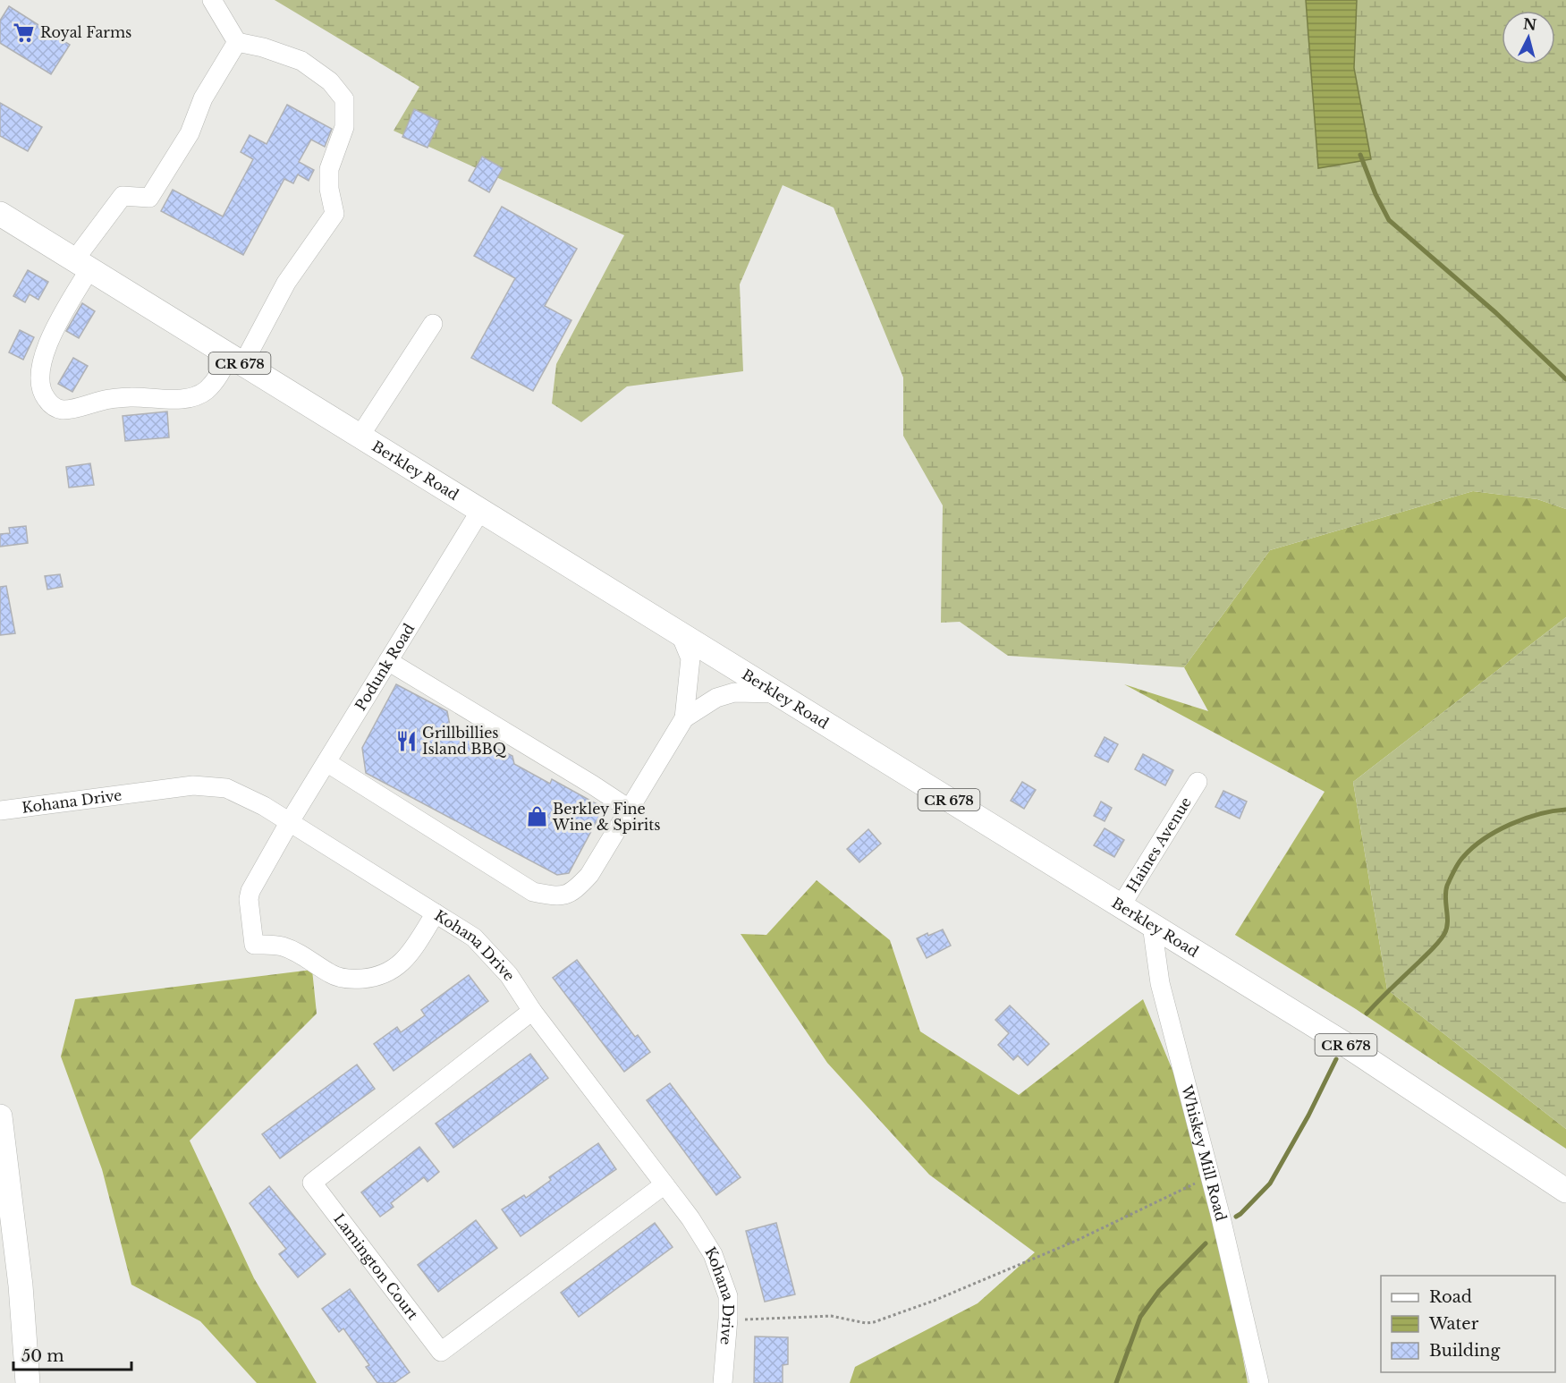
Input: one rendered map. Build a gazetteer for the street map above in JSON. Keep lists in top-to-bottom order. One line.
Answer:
{"streets":{"main road":["CR 678","Berkley Road"],"street":["Podunk Road","Kohana Drive","Haines Avenue","Whiskey Mill Road","Lamington Court"]},"crossings":[["Berkley Road","Podunk Road"],["Berkley Road","Haines Avenue"],["Berkley Road","Whiskey Mill Road"],["Podunk Road","Kohana Drive"],["Kohana Drive","Lamington Court"]],"places":{"supermarket":["Royal Farms"],"restaurant":["Grillbillies Island BBQ"],"shop":["Berkley Fine Wine & Spirits"]},"legend":["Road","Water","Building"],"scale_bar":"50 m","north":"top"}
